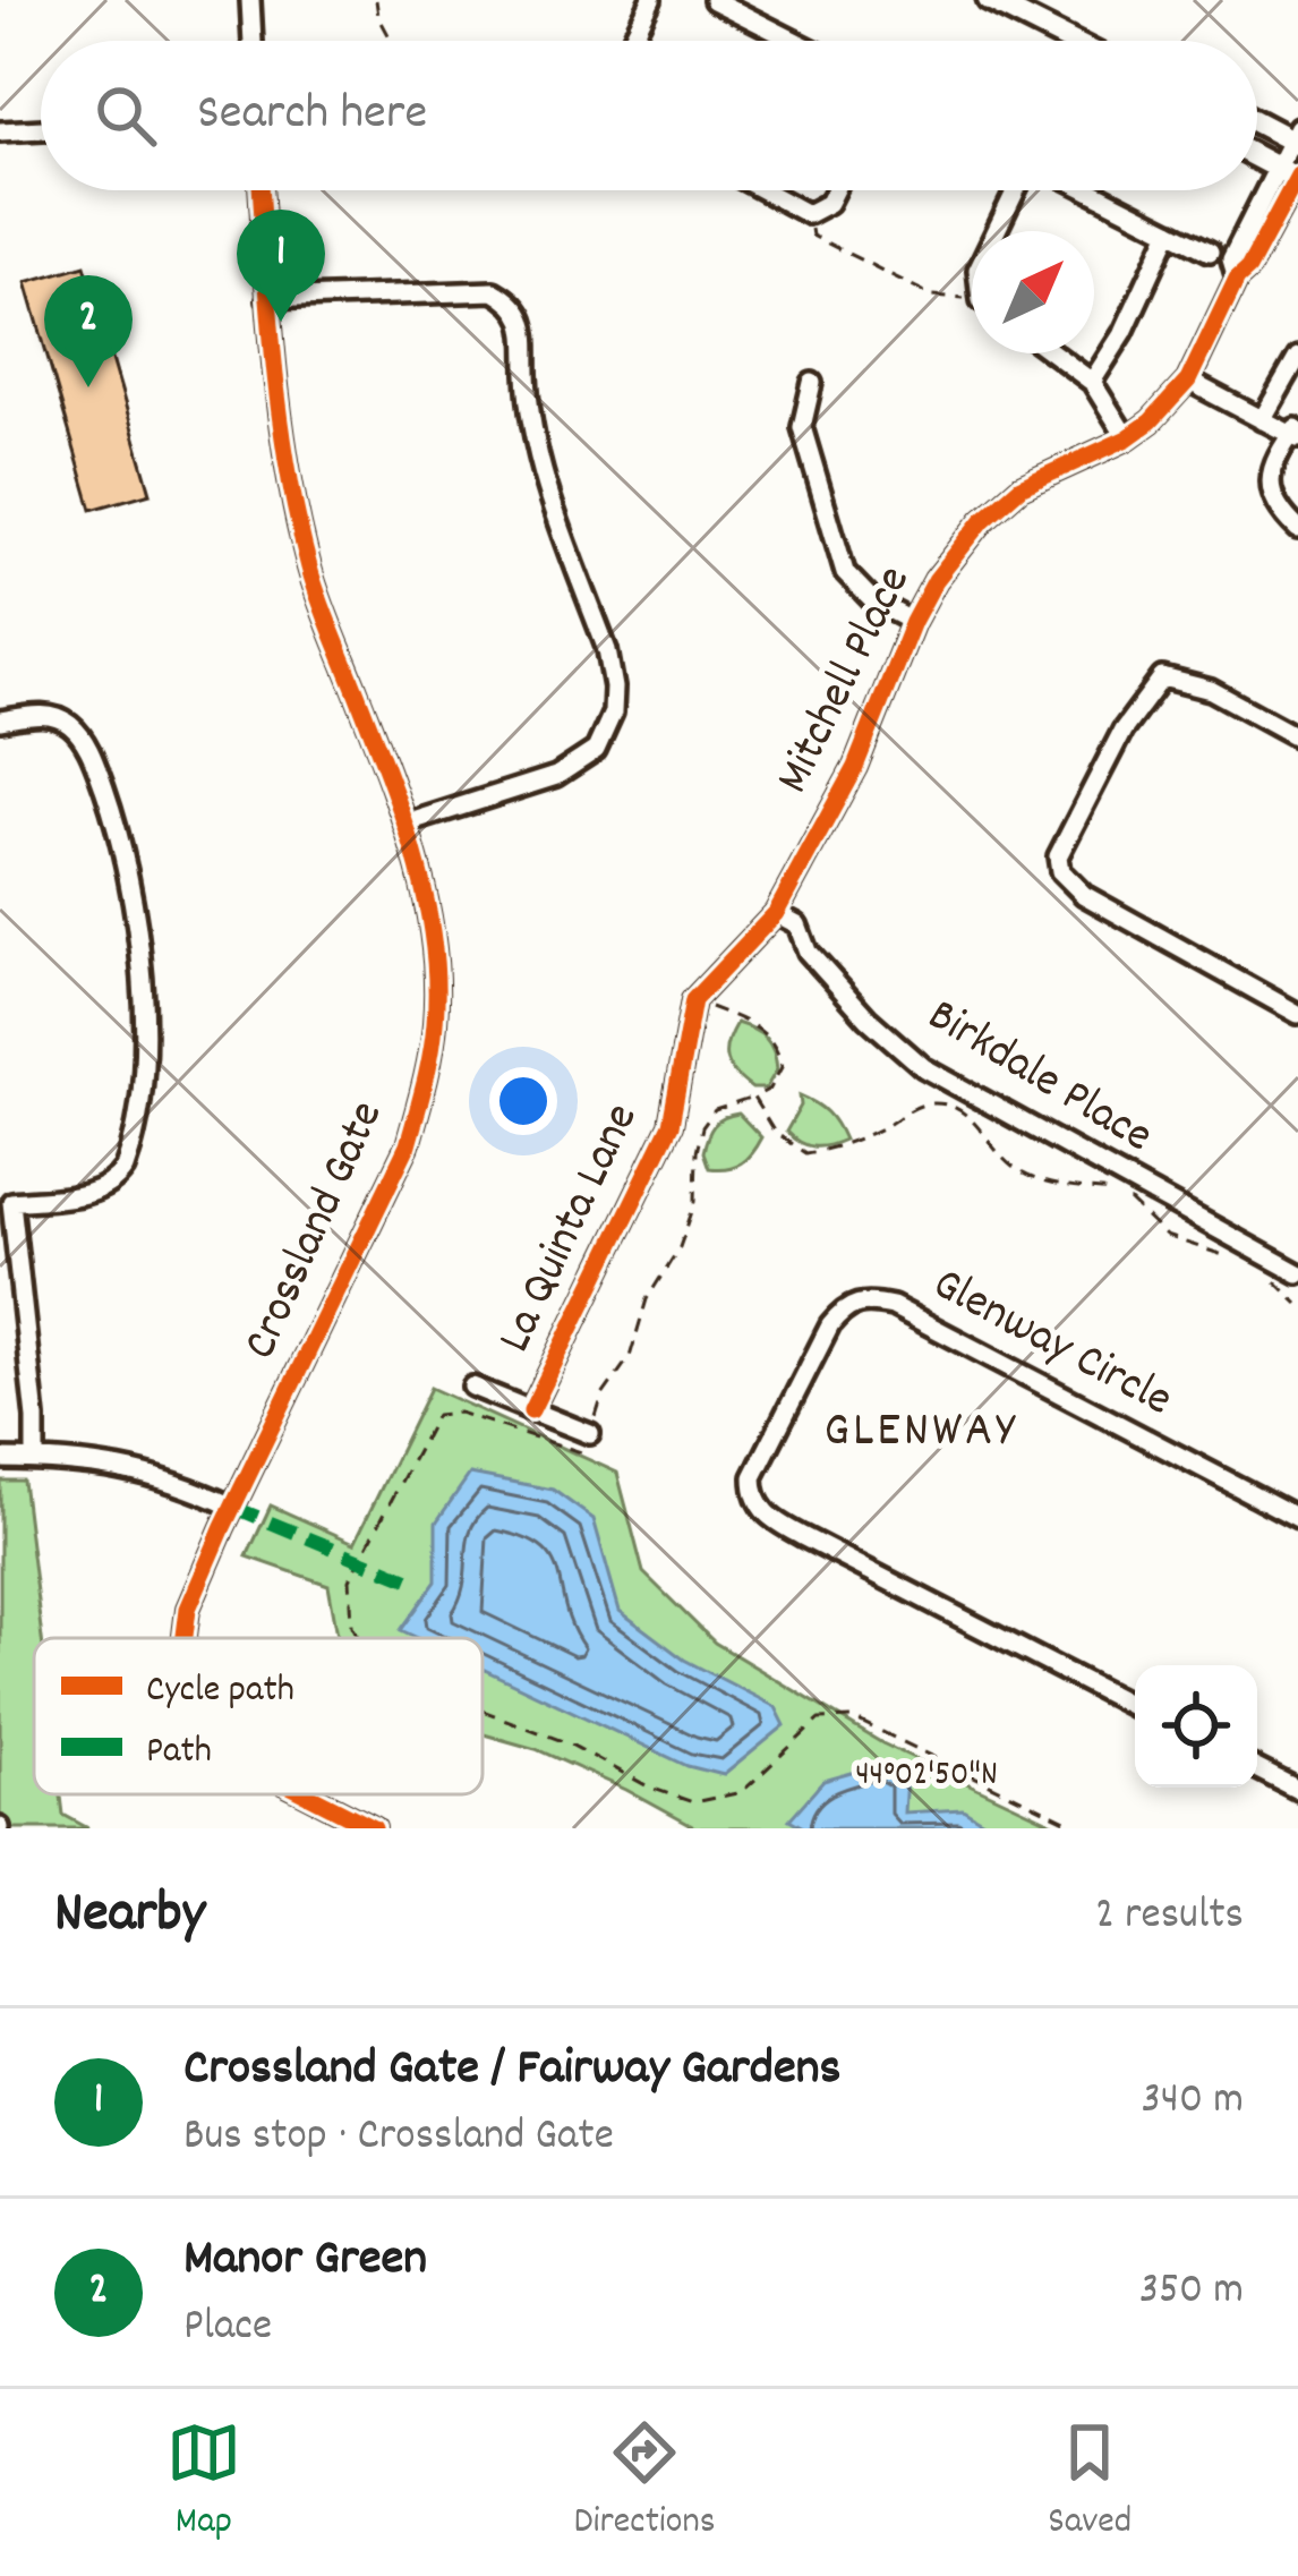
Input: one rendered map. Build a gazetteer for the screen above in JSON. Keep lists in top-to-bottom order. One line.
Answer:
{"streets":{"street":["Mitchell Place","Birkdale Place","La Quinta Lane","Crossland Gate","Glenway Circle"]},"crossings":[["Mitchell Place","Birkdale Place"],["Mitchell Place","La Quinta Lane"]],"districts":["GLENWAY"],"legend":["Cycle path","Path"],"north":"top right","page":{"search":"Search here","pins":["1","2"],"heading":["Nearby","2 results"],"list":[{"mark":"1","name":"Crossland Gate / Fairway Gardens","note":"Bus stop · Crossland Gate","value":"340 m"},{"mark":"2","name":"Manor Green","note":"Place","value":"350 m"}],"nav":["Map","Directions","Saved"]},"coordinates":["44°02'50\"N"]}
